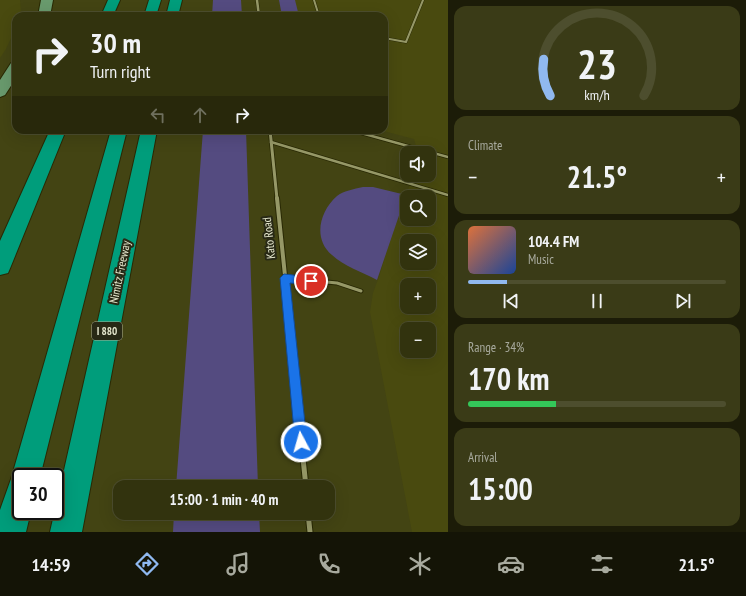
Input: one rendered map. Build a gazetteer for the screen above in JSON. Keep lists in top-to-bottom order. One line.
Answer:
{"streets":{"highway":["Nimitz Freeway","I 880"],"street":["Kato Road"]},"page":{"turn":["30 m","Turn right"],"tile":["Climate",["Range · 34%","170 km"],["Arrival","15:00"]],"map_buttons":["+","−"],"heat":["−","21.5°","+"],"song":["104.4 FM","Music"],"limit":"30","trip":"15:00 · 1 min · 40 m","tabs":["14:59","21.5°"],"gauge":["23","km/h"]}}
